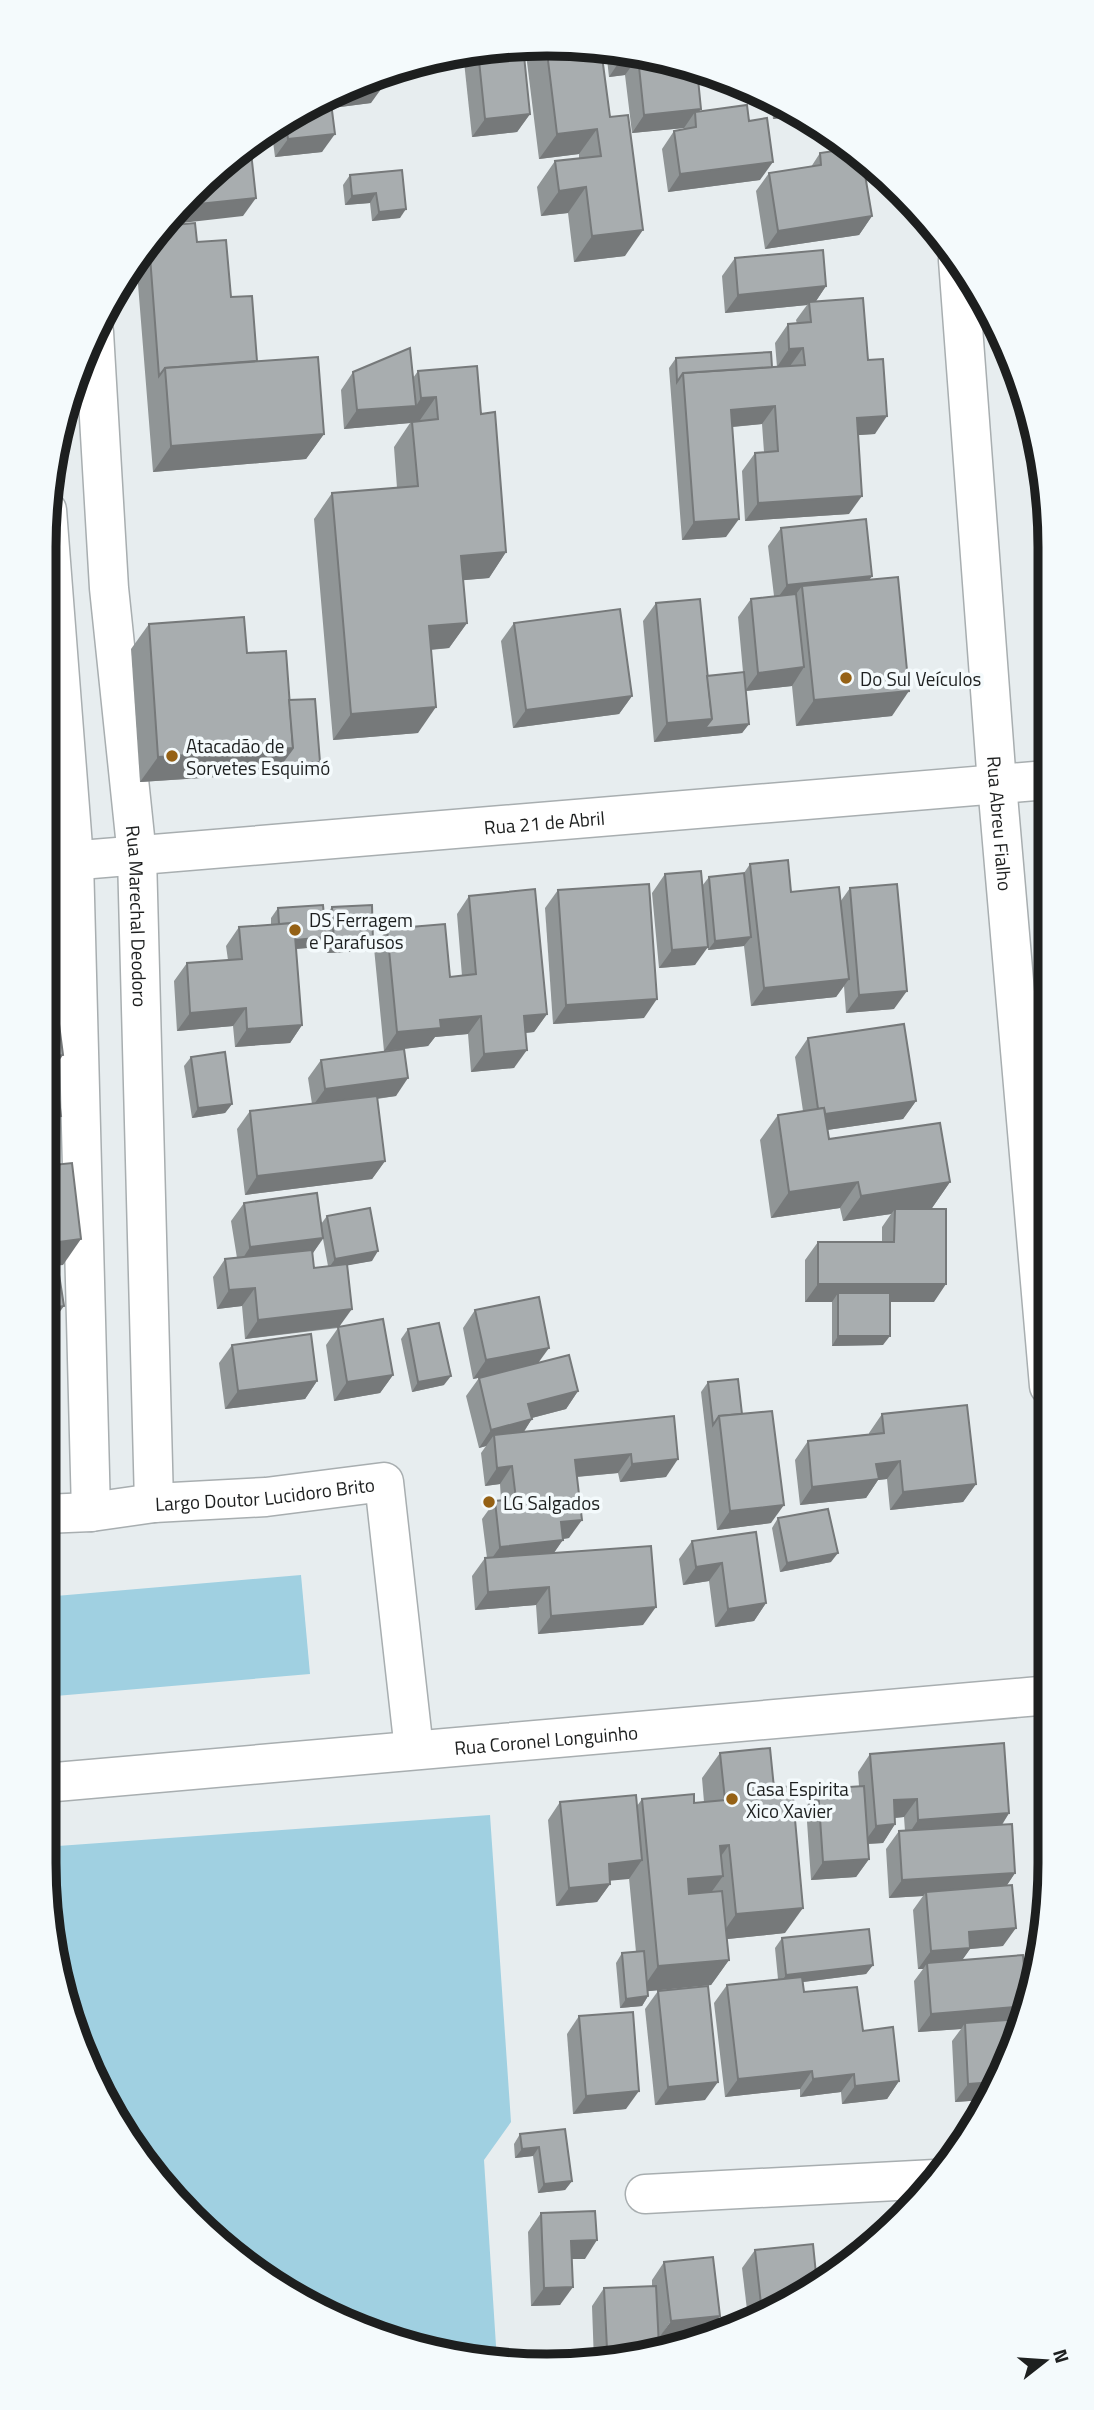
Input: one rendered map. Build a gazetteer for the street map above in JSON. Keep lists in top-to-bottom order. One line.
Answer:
{"streets":{"street":["Rua 21 de Abril","Rua Abreu Fialho","Rua Marechal Deodoro","Largo Doutor Lucidoro Brito","Rua Coronel Longuinho"]},"crossings":[["Rua 21 de Abril","Rua Abreu Fialho"],["Rua 21 de Abril","Rua Marechal Deodoro"],["Rua Marechal Deodoro","Largo Doutor Lucidoro Brito"],["Largo Doutor Lucidoro Brito","Rua Coronel Longuinho"]],"places":["Do Sul Veículos","Atacadão de Sorvetes Esquimó","DS Ferragem e Parafusos","LG Salgados","Casa Espirita Xico Xavier"],"north":"right"}
